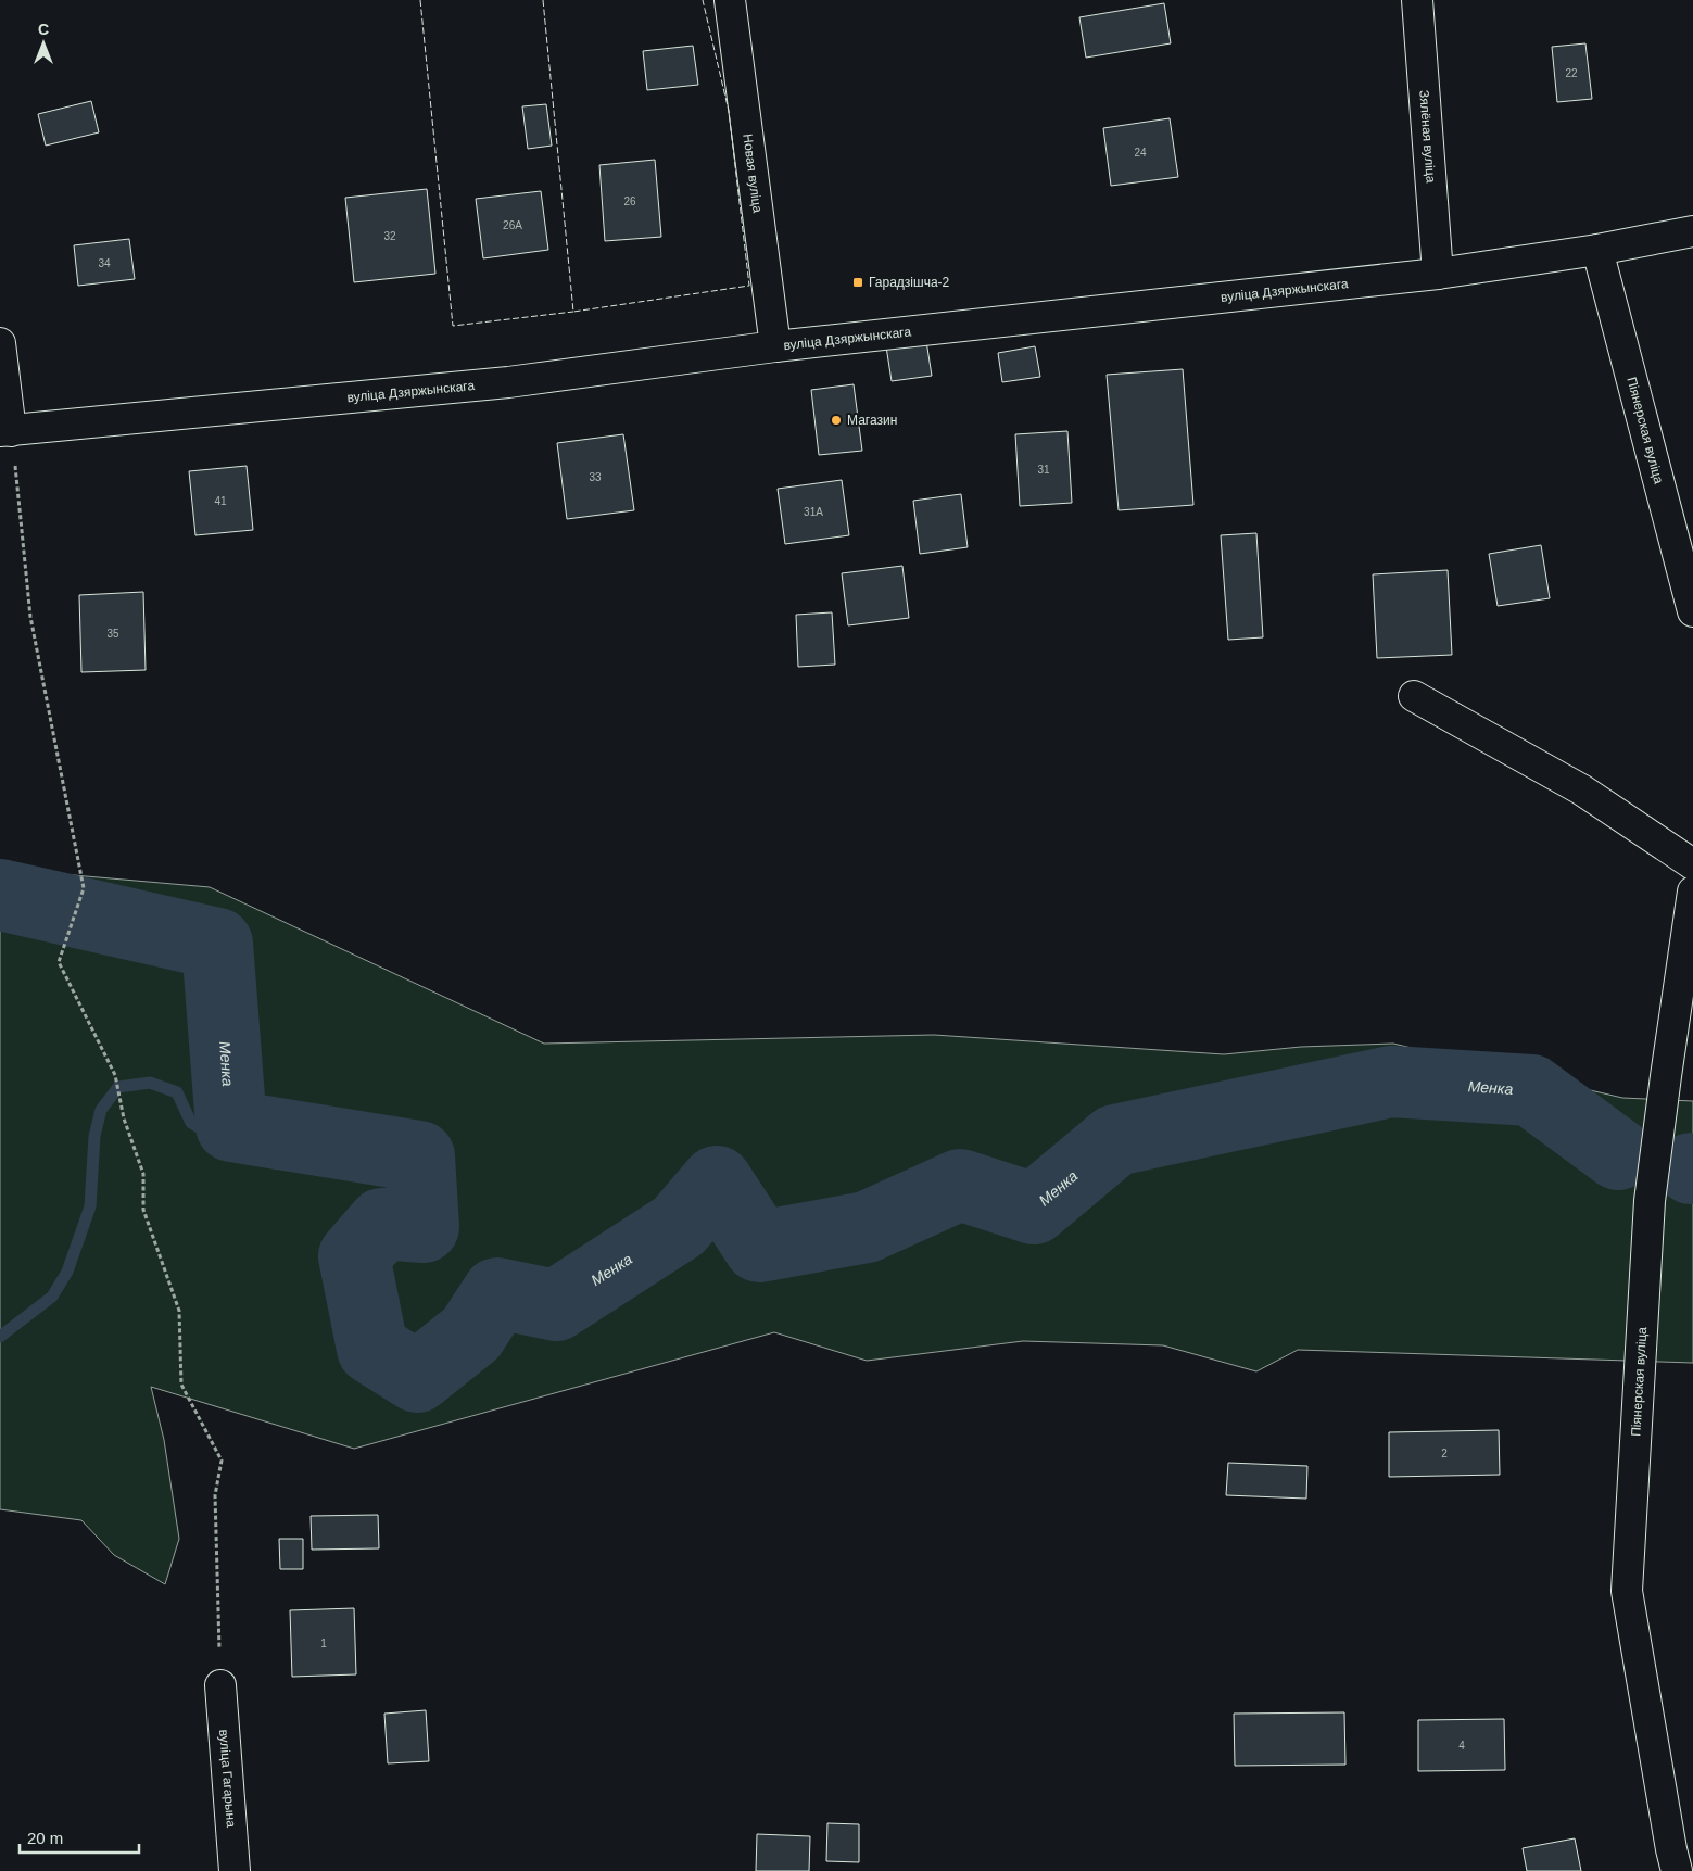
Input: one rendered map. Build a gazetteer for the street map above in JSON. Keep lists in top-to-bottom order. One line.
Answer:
{"streets":{"street":["Зялёная вуліца","Новая вуліца","вуліца Дзяржынскага","Піянерская вуліца","вуліца Гагарына"]},"crossings":[["Зялёная вуліца","вуліца Дзяржынскага"],["Новая вуліца","вуліца Дзяржынскага"],["вуліца Дзяржынскага","Піянерская вуліца"]],"water":["Менка"],"places":{"transit":["Гарадзішча-2"],"other":["Магазин"]},"house_numbers":["22","24","26","26А","32","34","31","33","41","31А","35","2","1","4"],"scale_bar":"20 m","north":"top"}
